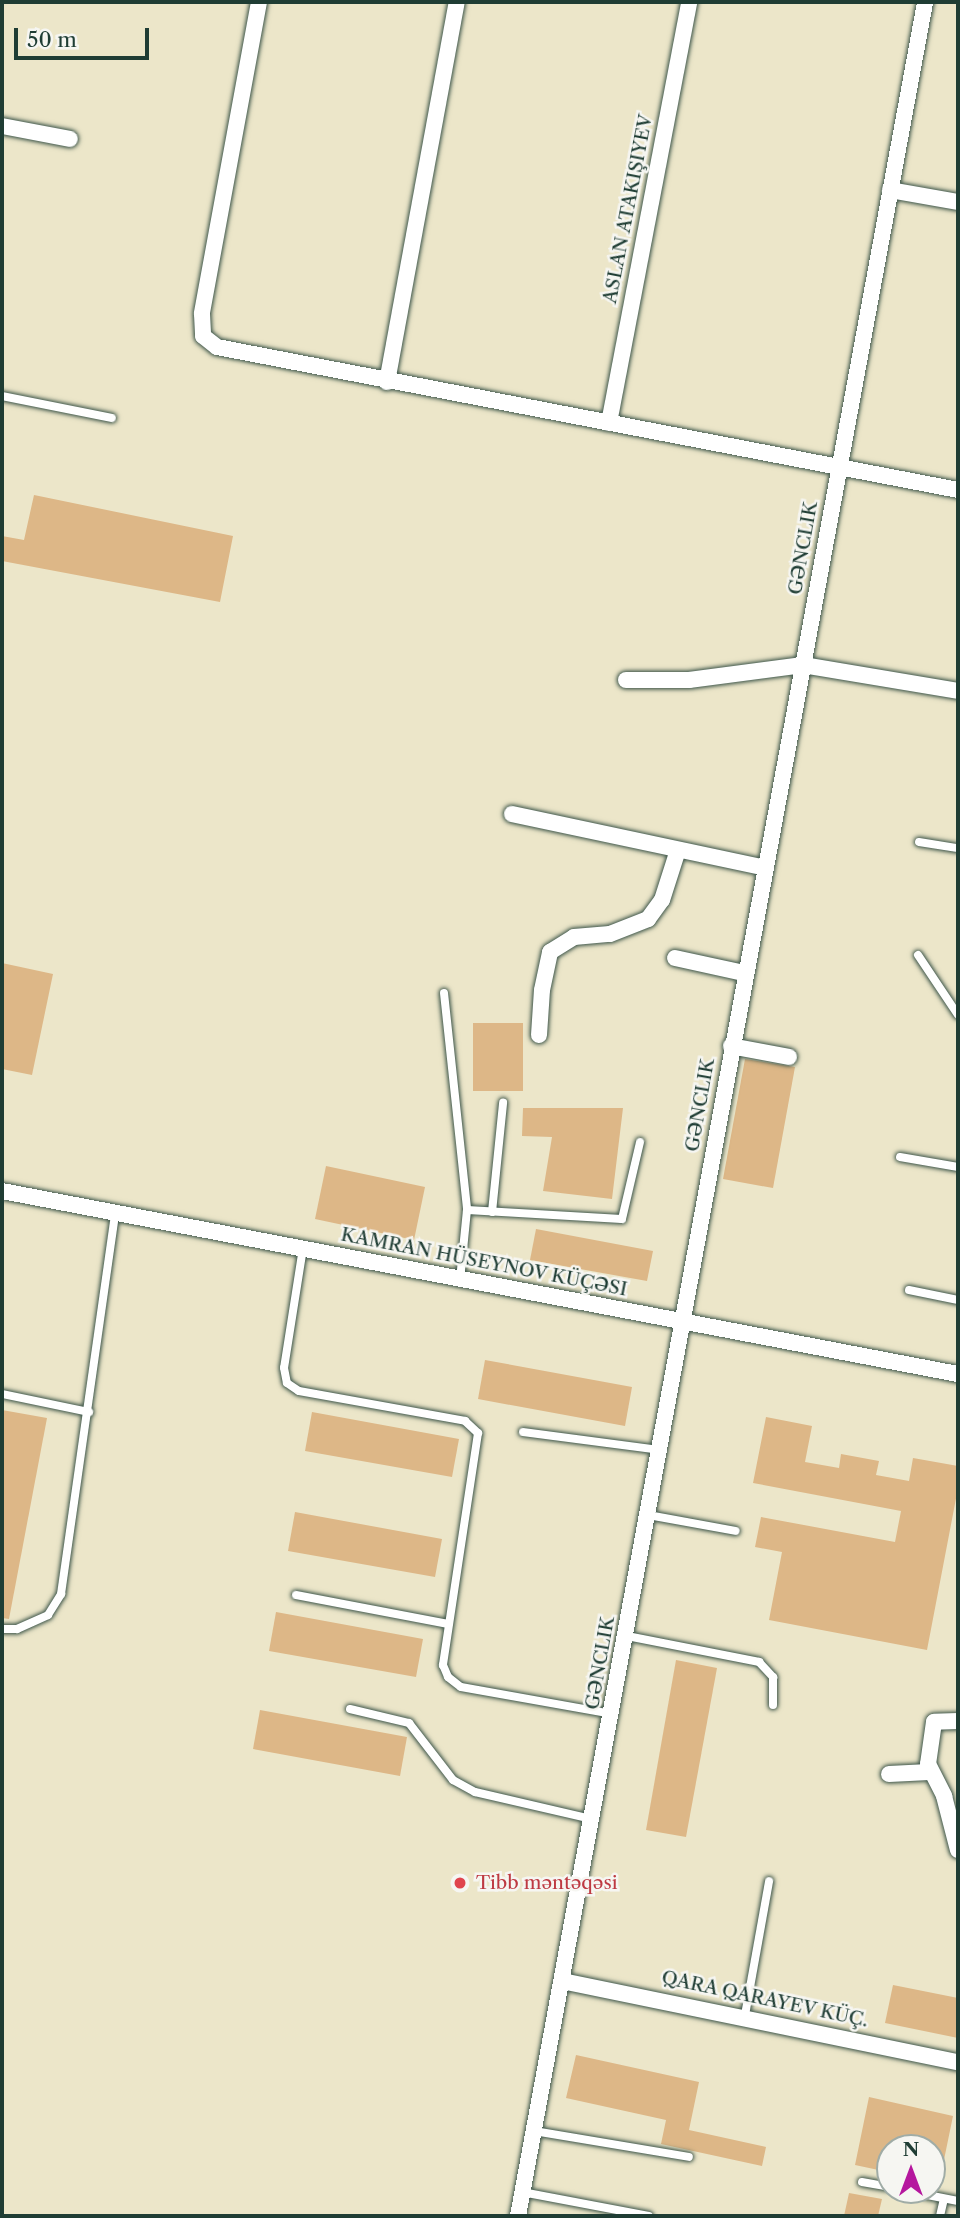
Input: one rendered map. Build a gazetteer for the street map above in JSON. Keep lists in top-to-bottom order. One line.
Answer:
{"streets":{"street":["ASLAN ATAKIŞIYEV","GƏNCLIK","KAMRAN HÜSEYNOV KÜÇƏSI","QARA QARAYEV KÜÇ."]},"crossings":[["GƏNCLIK","KAMRAN HÜSEYNOV KÜÇƏSI"],["GƏNCLIK","QARA QARAYEV KÜÇ."]],"places":["Tibb məntəqəsi"],"scale_bar":"50 m","north":"top"}
